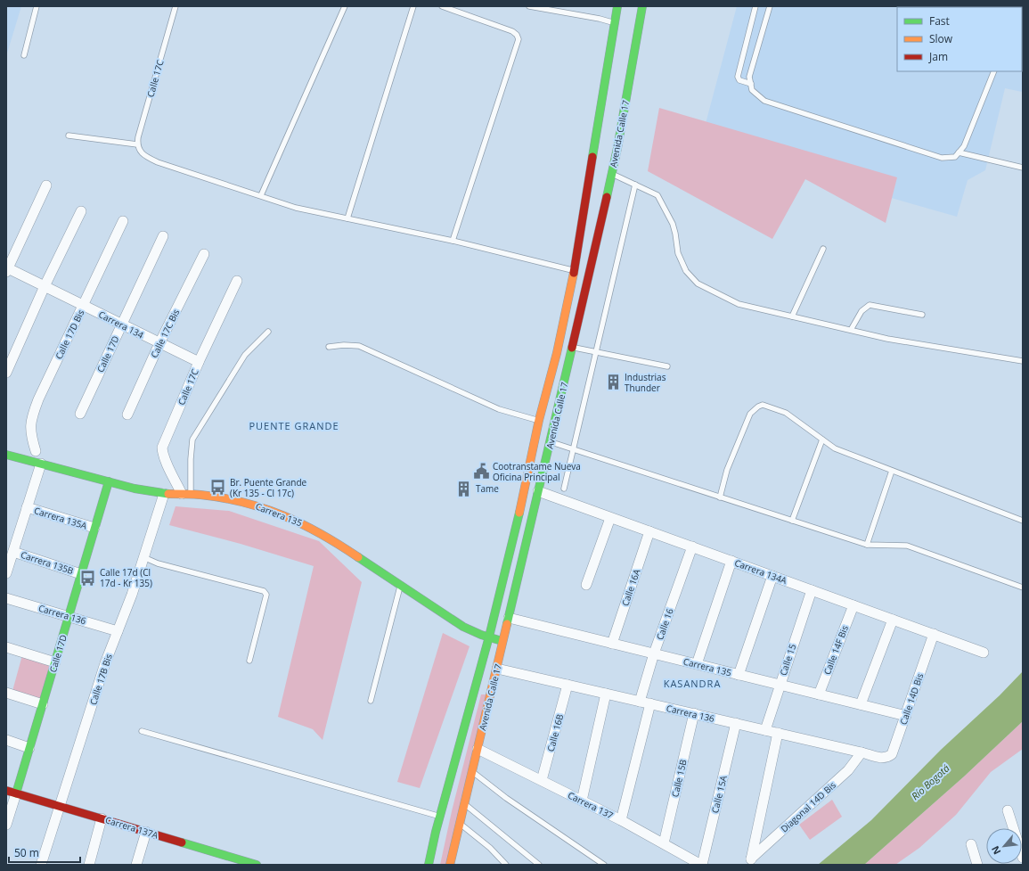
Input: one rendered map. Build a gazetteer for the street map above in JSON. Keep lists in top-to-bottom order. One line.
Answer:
{"streets":{"main road":["Avenida Calle 17","Calle 17D","Carrera 135","Carrera 137A"],"street":["Calle 17C","Carrera 134","Calle 17C Bis","Calle 17D Bis","Carrera 135A","Carrera 135B","Carrera 134A","Calle 16A","Carrera 136","Calle 16","Calle 14F Bis","Calle 15","Calle 17B Bis","Calle 14D Bis","Calle 16B","Calle 15B","Calle 15A","Carrera 137","Diagonal 14D Bis"]},"crossings":[["Calle 17C","Carrera 134"],["Calle 17C","Carrera 135"],["Avenida Calle 17","Carrera 135"],["Avenida Calle 17","Carrera 134A"],["Avenida Calle 17","Carrera 136"],["Avenida Calle 17","Carrera 137"],["Carrera 134","Calle 17C Bis"],["Carrera 134","Calle 17D Bis"],["Carrera 134","Calle 17D"],["Calle 17D","Carrera 135"],["Calle 17D","Carrera 135A"],["Calle 17D","Carrera 135B"],["Calle 17D","Carrera 136"],["Calle 17D","Carrera 137A"],["Carrera 135","Calle 16A"],["Carrera 135","Calle 16"],["Carrera 135","Calle 14F Bis"],["Carrera 135","Calle 15"],["Carrera 135","Calle 17B Bis"],["Carrera 135","Calle 14D Bis"],["Carrera 134A","Calle 16A"],["Carrera 134A","Calle 16"],["Carrera 134A","Calle 14F Bis"],["Carrera 134A","Calle 15"],["Carrera 134A","Calle 14D Bis"],["Carrera 136","Calle 16"],["Carrera 136","Calle 15"],["Carrera 136","Calle 17B Bis"],["Carrera 136","Calle 14D Bis"],["Carrera 136","Calle 16B"],["Carrera 136","Calle 15B"],["Carrera 136","Calle 15A"],["Carrera 136","Diagonal 14D Bis"],["Calle 17B Bis","Carrera 137A"],["Calle 16B","Carrera 137"],["Calle 15B","Carrera 137"],["Calle 15A","Carrera 137"]],"districts":["PUENTE GRANDE","KASANDRA"],"water":["Río Bogotá"],"places":{"building":["Industrias Thunder","Tame"],"public building":["Cootranstame Nueva Oficina Principal"],"bus stop":["Br. Puente Grande (Kr 135 - Cl 17c)","Calle 17d (Cl 17d - Kr 135)"]},"legend":["Fast","Slow","Jam"],"scale_bar":"50 m","north":"bottom left"}
